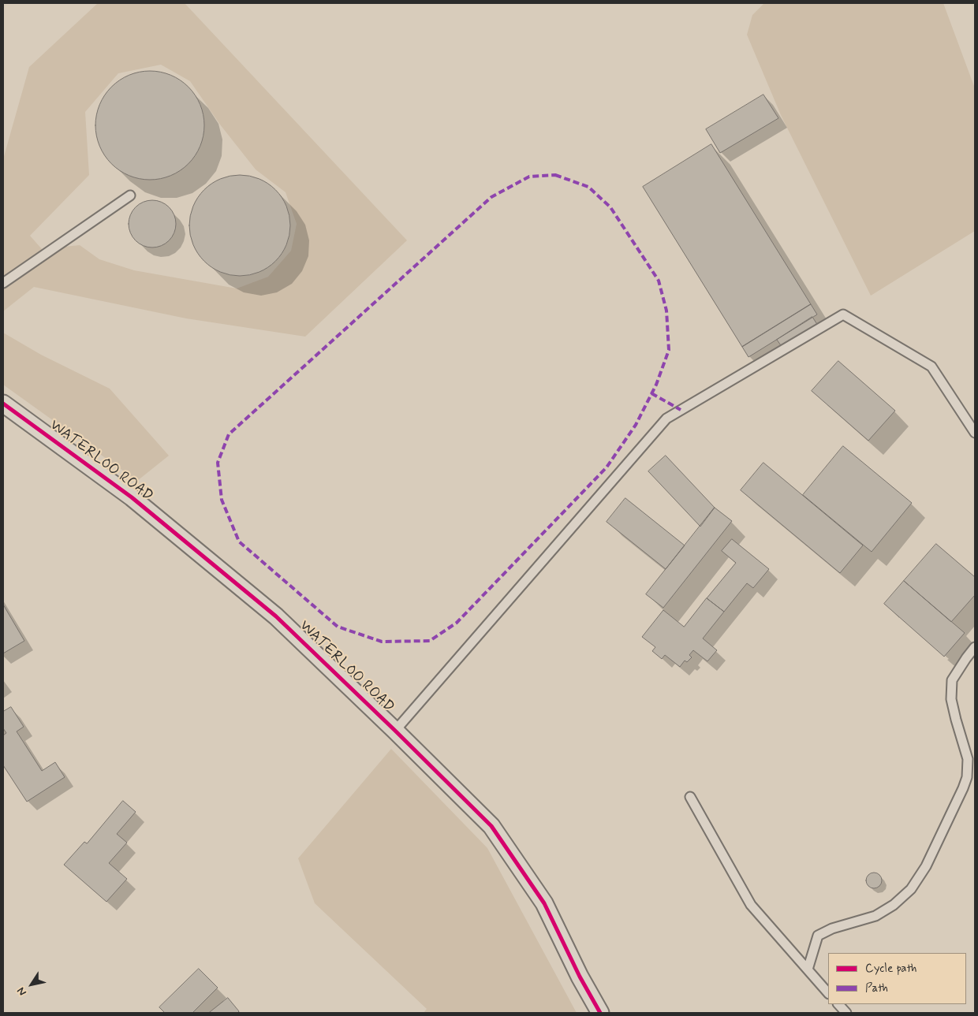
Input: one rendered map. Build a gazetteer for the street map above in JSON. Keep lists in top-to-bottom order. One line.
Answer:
{"streets":{"street":["WATERLOO ROAD"]},"legend":["Cycle path","Path"],"north":"bottom left"}
